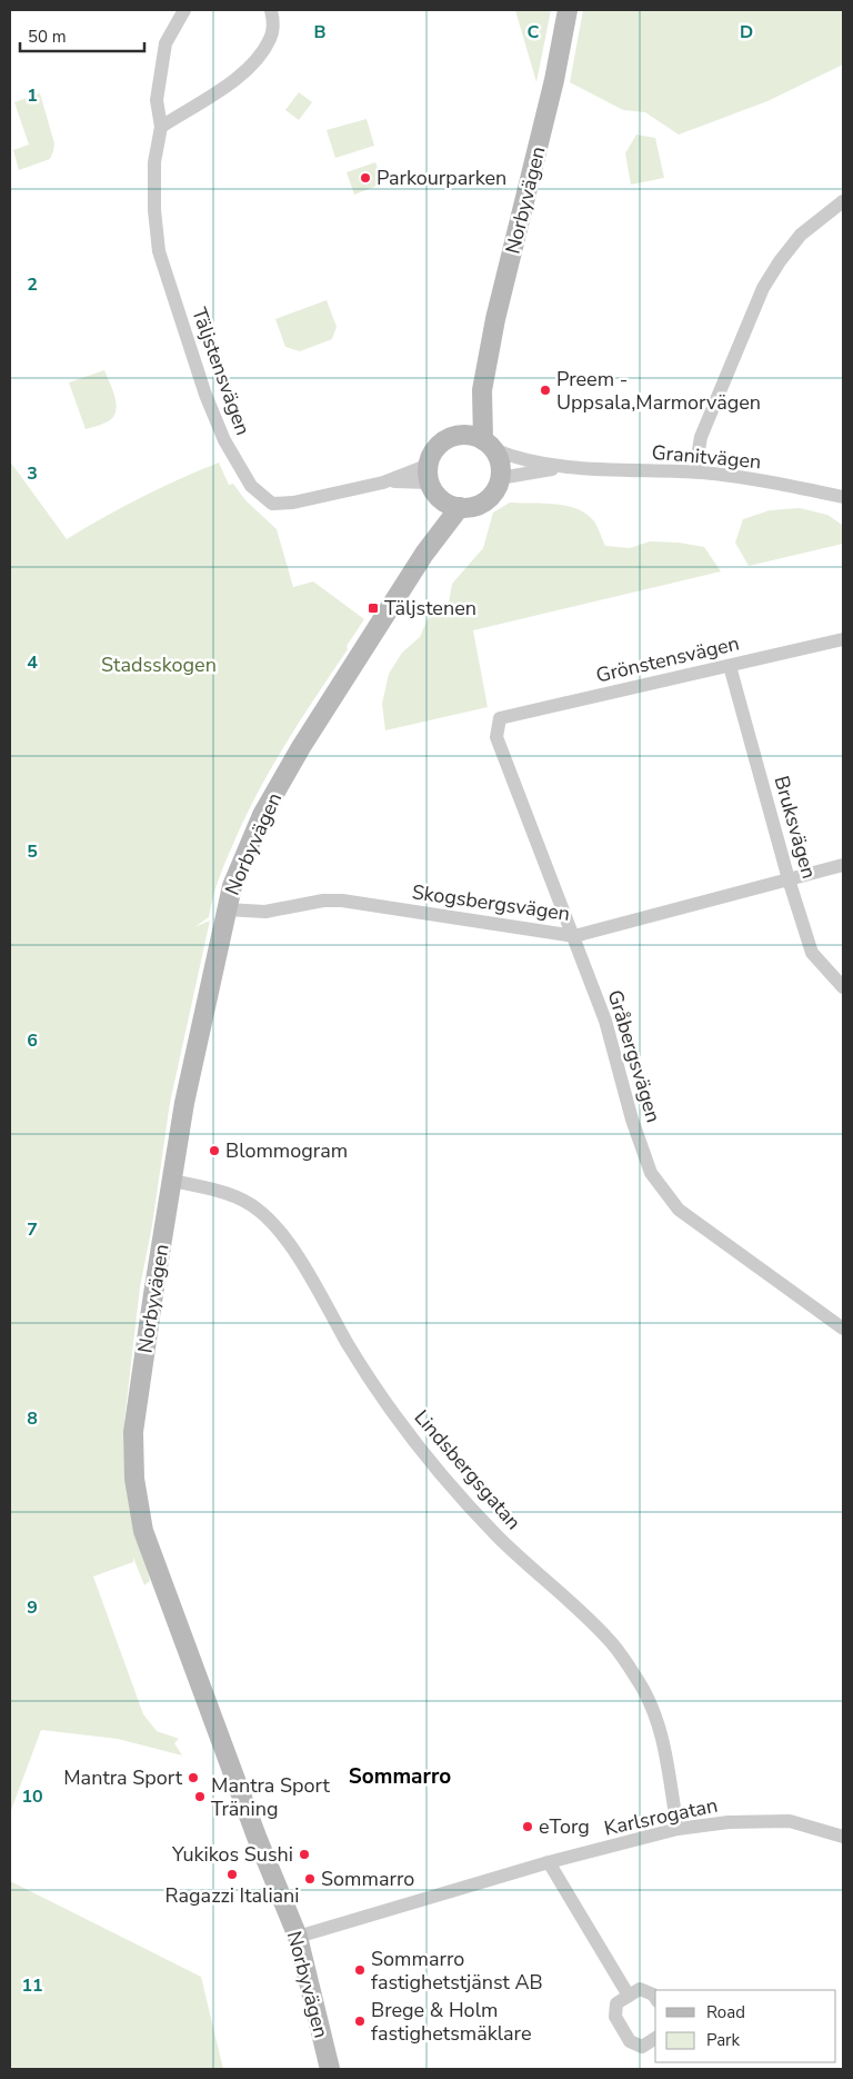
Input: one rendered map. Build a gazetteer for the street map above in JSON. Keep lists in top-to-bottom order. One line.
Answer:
{"streets":{"street":["Norbyvägen","Täljstensvägen","Granitvägen","Grönstensvägen","Bruksvägen","Skogsbergsvägen","Gråbergsvägen","Lindsbergsgatan","Karlsrogatan"]},"crossings":[["Norbyvägen","Täljstensvägen"],["Norbyvägen","Granitvägen"],["Norbyvägen","Skogsbergsvägen"],["Norbyvägen","Lindsbergsgatan"],["Norbyvägen","Karlsrogatan"],["Täljstensvägen","Granitvägen"],["Grönstensvägen","Bruksvägen"],["Grönstensvägen","Gråbergsvägen"],["Bruksvägen","Skogsbergsvägen"],["Skogsbergsvägen","Gråbergsvägen"],["Lindsbergsgatan","Karlsrogatan"]],"districts":["Sommarro"],"parks":["Stadsskogen"],"places":{"other":["Parkourparken","Preem - Uppsala,Marmorvägen","Blommogram","Mantra Sport","Mantra Sport Träning","eTorg","Yukikos Sushi","Ragazzi Italiani","Sommarro","Sommarro fastighetstjänst AB","Brege & Holm fastighetsmäklare"],"transit":["Täljstenen"]},"legend":["Road","Park"],"scale_bar":"50 m","grid":{"columns":["B","C","D"],"rows":["1","2","3","4","5","6","7","8","9","10","11"]}}
